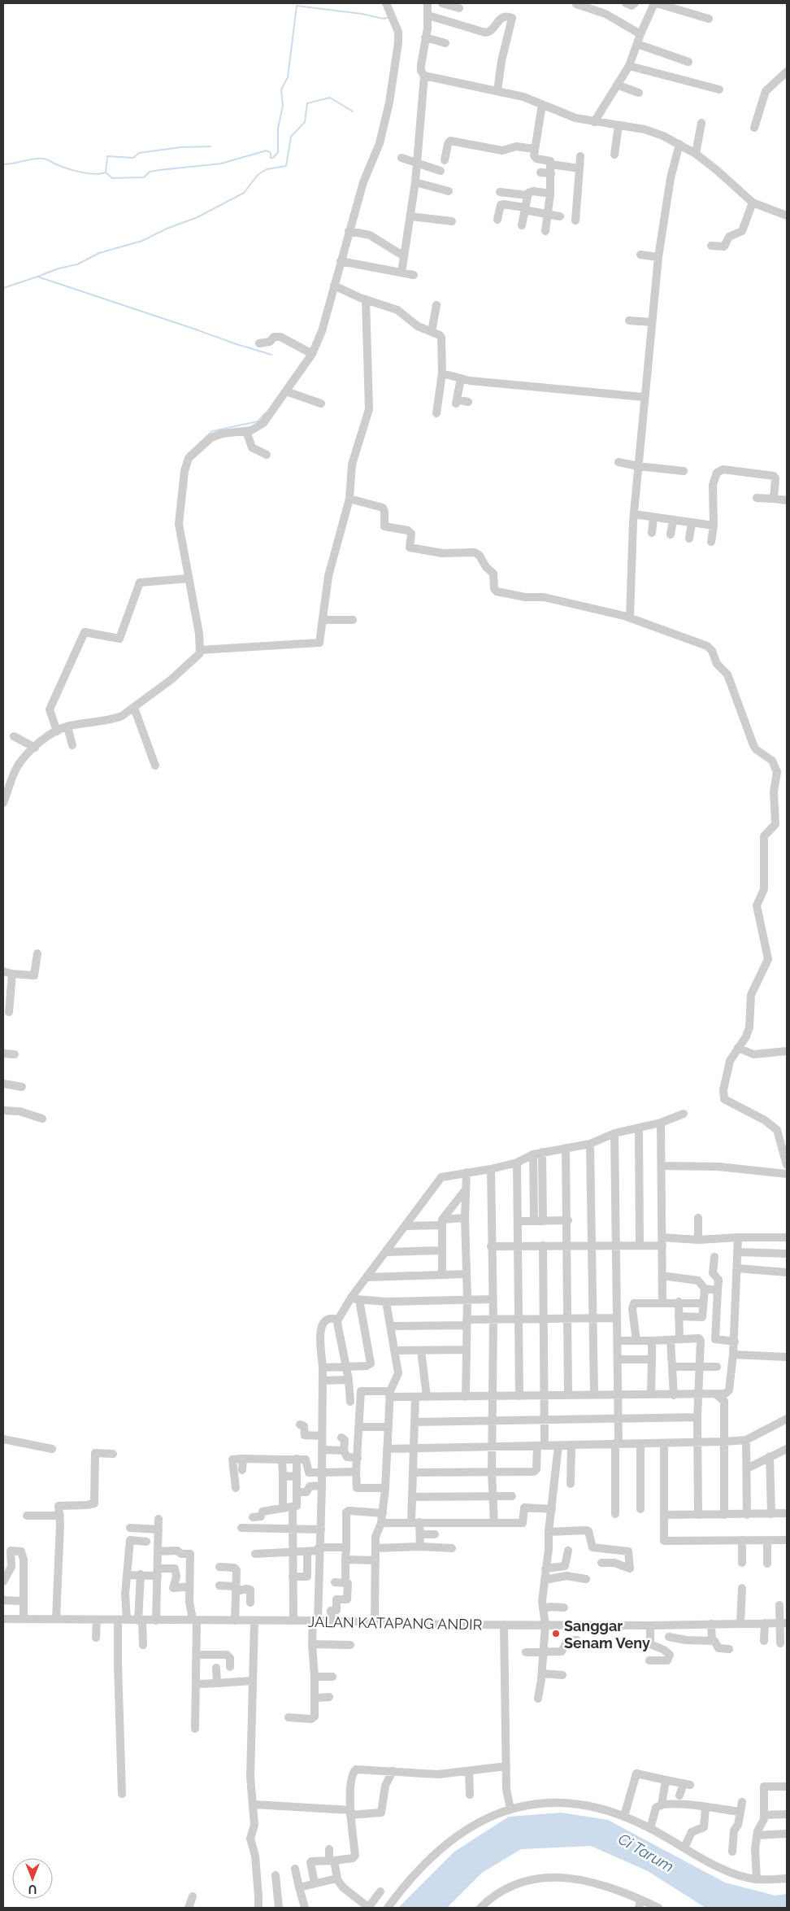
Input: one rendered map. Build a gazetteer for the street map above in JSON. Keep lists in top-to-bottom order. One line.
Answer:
{"streets":{"street":["JALAN KATAPANG ANDIR"]},"water":["Ci Tarum"],"places":["Sanggar Senam Veny"],"north":"bottom"}
